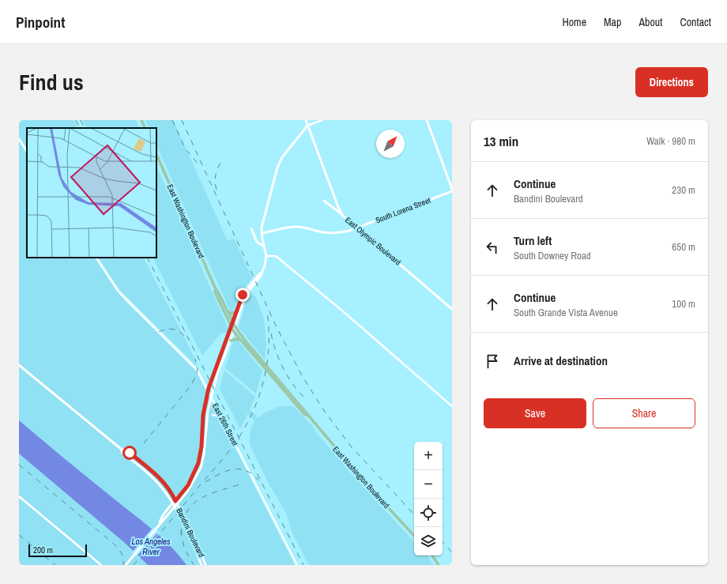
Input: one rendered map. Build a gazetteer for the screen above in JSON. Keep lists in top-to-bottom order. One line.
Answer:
{"streets":{"main road":["South Lorena Street","East Washington Boulevard","East Olympic Boulevard","Bandini Boulevard"],"street":["East 26th Street"]},"crossings":[["South Lorena Street","East Olympic Boulevard"]],"water":["Los Angeles River"],"scale_bar":"200 m","north":"top right","page":{"header":"Pinpoint","nav":["Home","Map","About","Contact"],"title":"Find us","buttons":["Directions",["Save","Share"]],"heading":["13 min","Walk · 980 m"],"list":[["Continue","Bandini Boulevard","230 m"],["Turn left","South Downey Road","650 m"],["Continue","South Grande Vista Avenue","100 m"],"Arrive at destination"],"map_buttons":["+","−"],"scale":"200 m"}}
